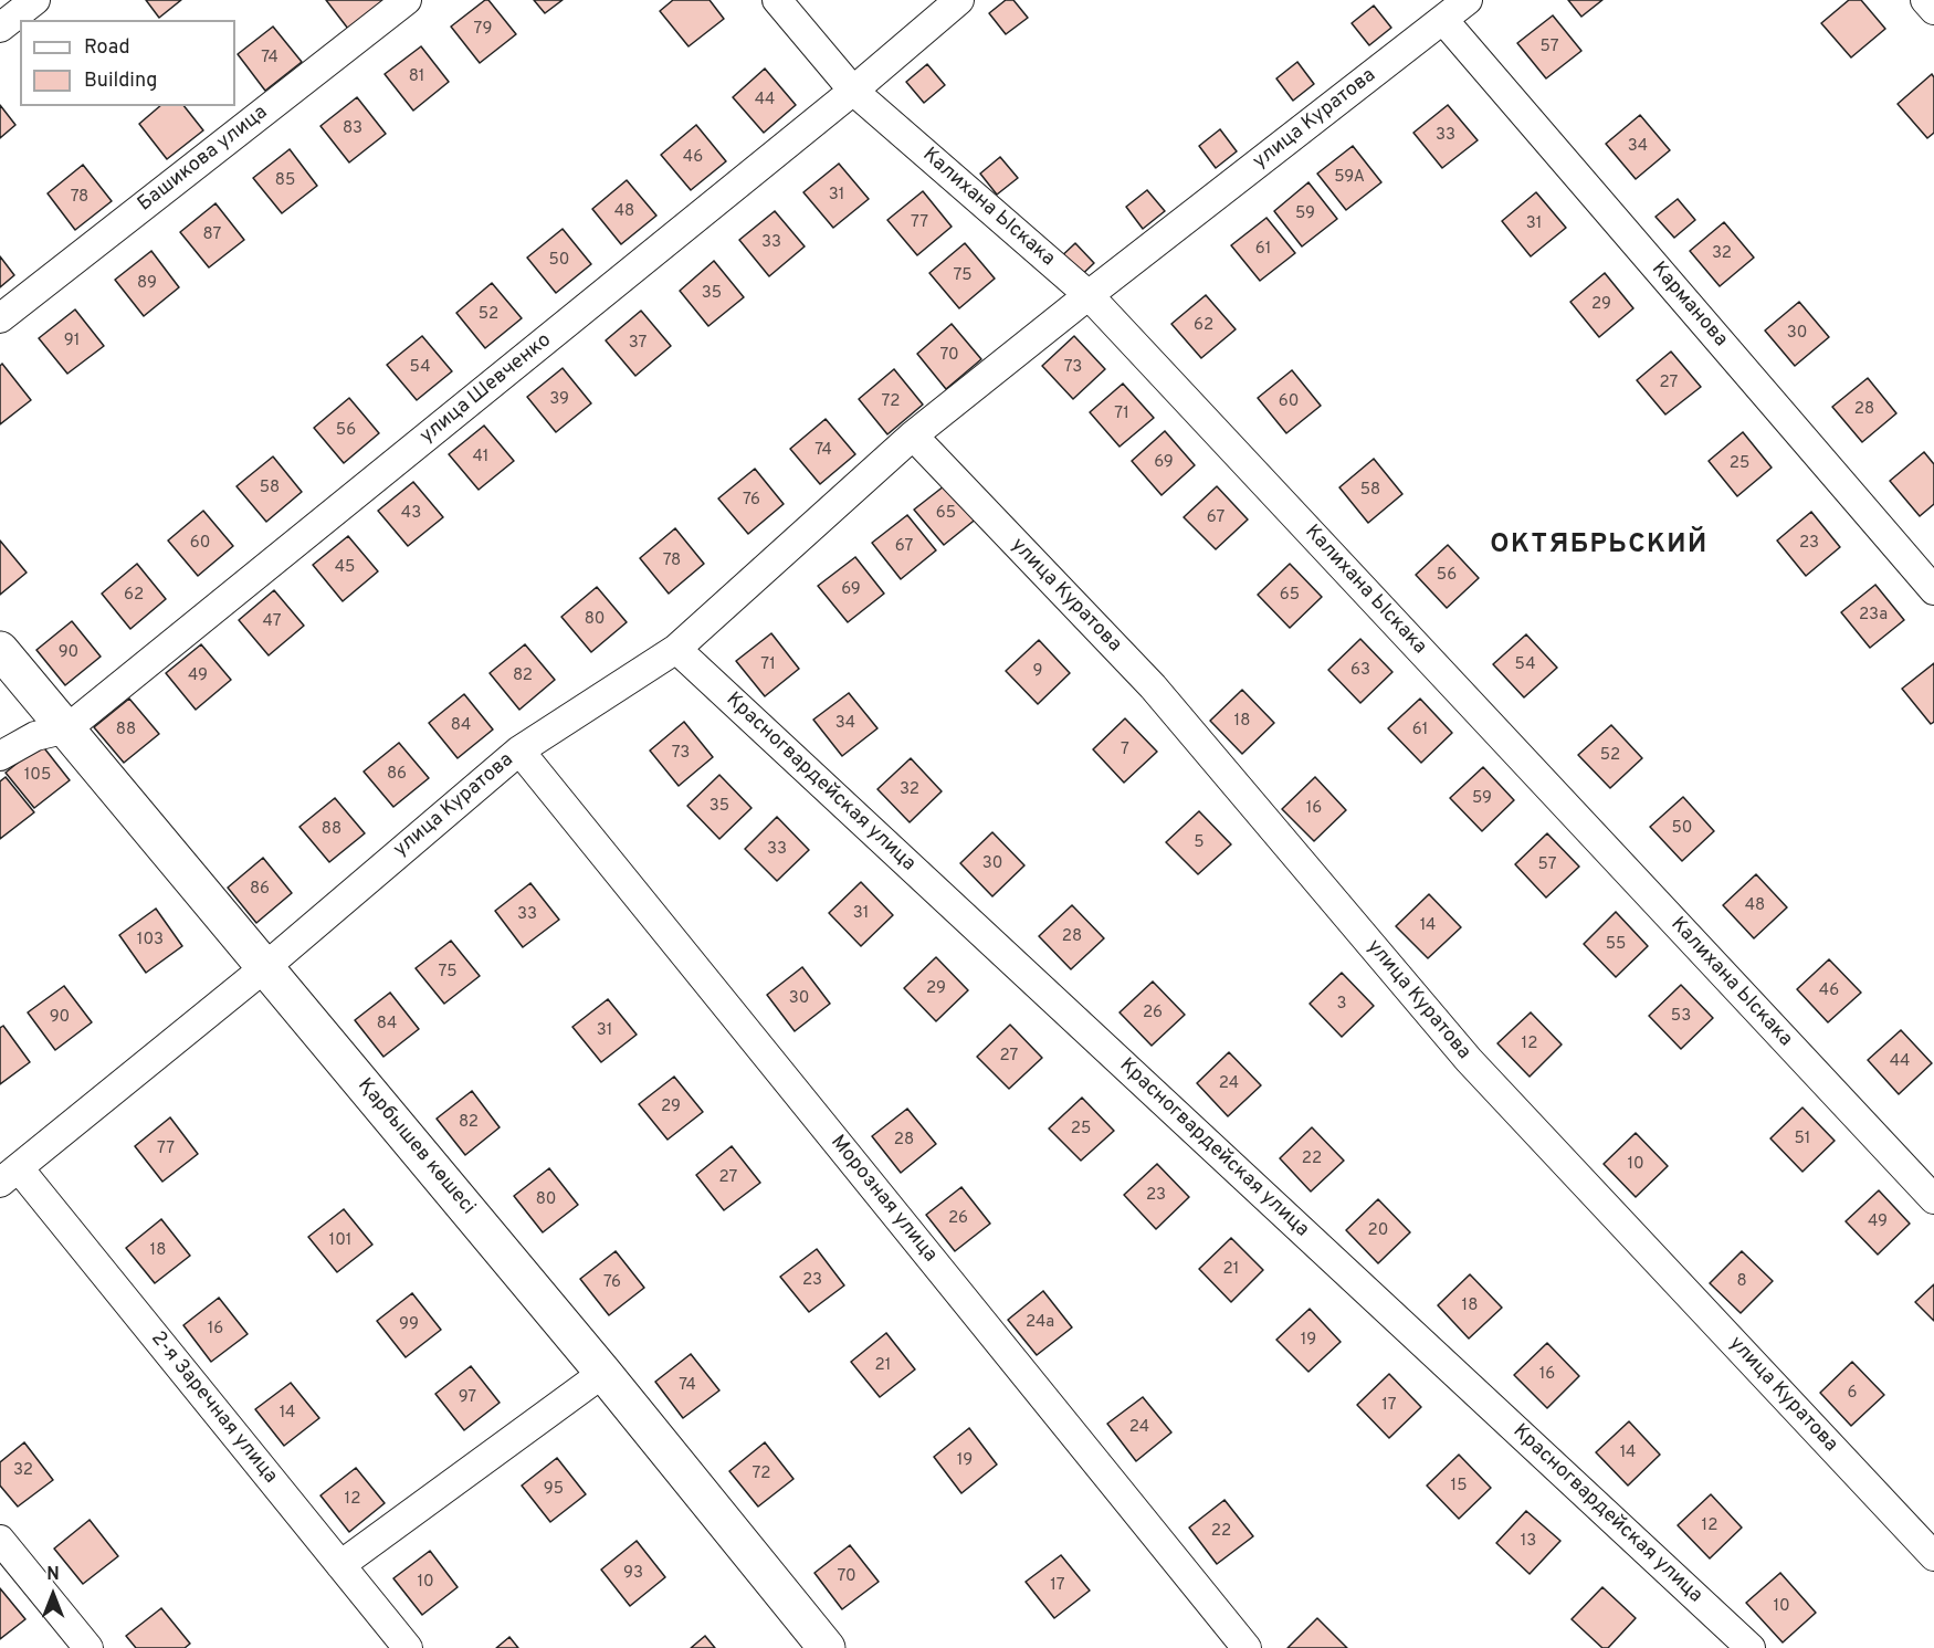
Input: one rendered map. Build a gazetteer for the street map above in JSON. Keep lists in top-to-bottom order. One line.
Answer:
{"streets":{"main road":["Қарбышев көшесі"],"street":["улица Куратова","Башикова улица","Калихана Ыскака","Карманова","улица Шевченко","Красногвардейская улица","Морозная улица","2-я Заречная улица"]},"crossings":[["улица Куратова","Калихана Ыскака"],["улица Куратова","Карманова"],["улица Куратова","Красногвардейская улица"],["улица Куратова","Қарбышев көшесі"],["улица Куратова","Морозная улица"],["улица Куратова","2-я Заречная улица"],["Калихана Ыскака","улица Шевченко"],["улица Шевченко","Қарбышев көшесі"]],"districts":["ОКТЯБРЬСКИЙ"],"house_numbers":["79","57","74","81","44","83","33","34","46","59А","85","31","78","48","59","77","31","87","33","61","32","50","75","89","35","29","52","62","30","91","37","70","54","73","27","39","72","60","28","71","56","74","41","69","25","58","58","76","43","65","67","60","23","67","78","45","56","69","62","65","23а","80","47","90","71","54","63","9","49","82","18","34","84","88","61","7","73","52","86","105","32","59","35","16","50","88","5","33","30","57","86","48","31","33","14","28","103","55","75","29","46","30","3","26","53","90","84","31","12","27","44","24","29","82","25","51","28","77","22","10","27","23","80","26","49","20","101","18","21","23","8","76","18","24а","99","16","19","21","16","74","6","97","17","14","24","14","19","32","72","15","95","12","12","22","13","93","70","10","17","10"],"legend":["Road","Building"],"north":"top"}
